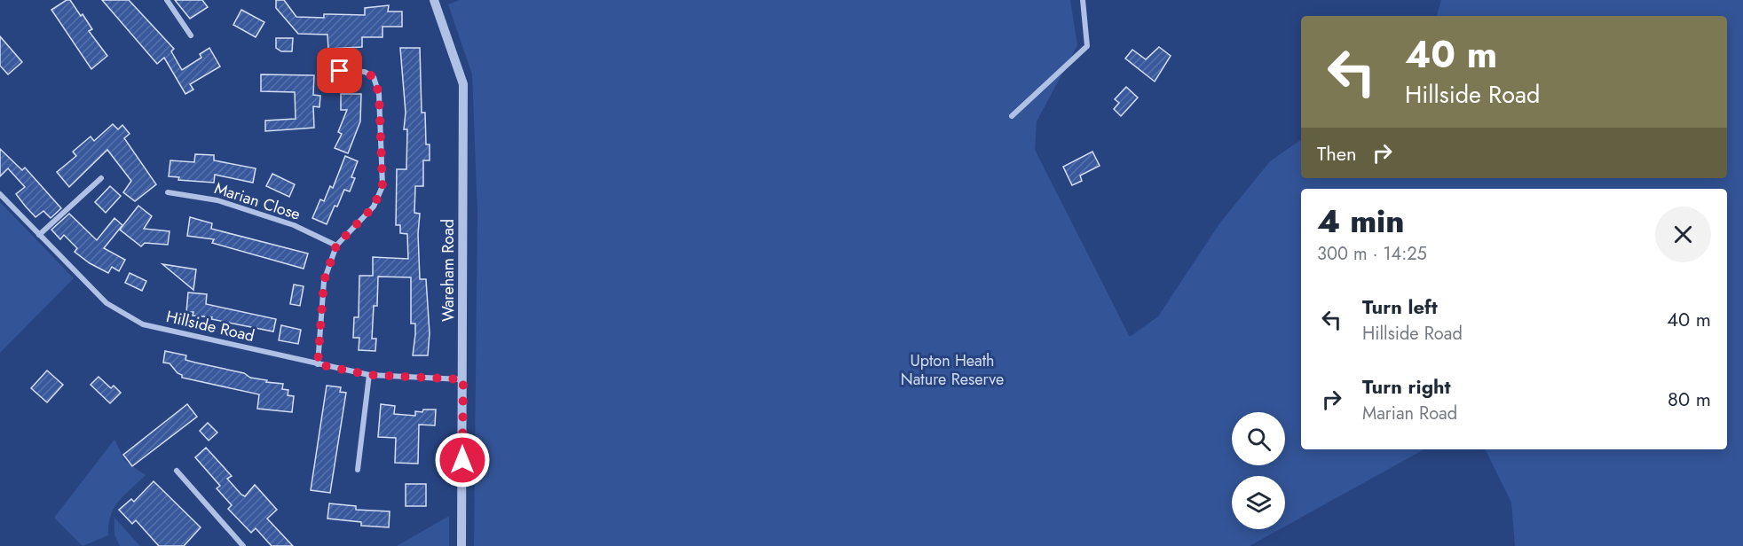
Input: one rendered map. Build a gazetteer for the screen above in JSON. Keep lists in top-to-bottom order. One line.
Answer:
{"streets":{"street":["Marian Close","Wareham Road","Hillside Road"]},"crossings":[["Wareham Road","Hillside Road"]],"parks":["Upton Heath Nature Reserve"],"page":{"turn":["40 m","Hillside Road"],"then":"Then","heading":["4 min","300 m · 14:25"],"list":[{"name":"Turn left","note":"Hillside Road","value":"40 m"},{"name":"Turn right","note":"Marian Road","value":"80 m"}]}}
